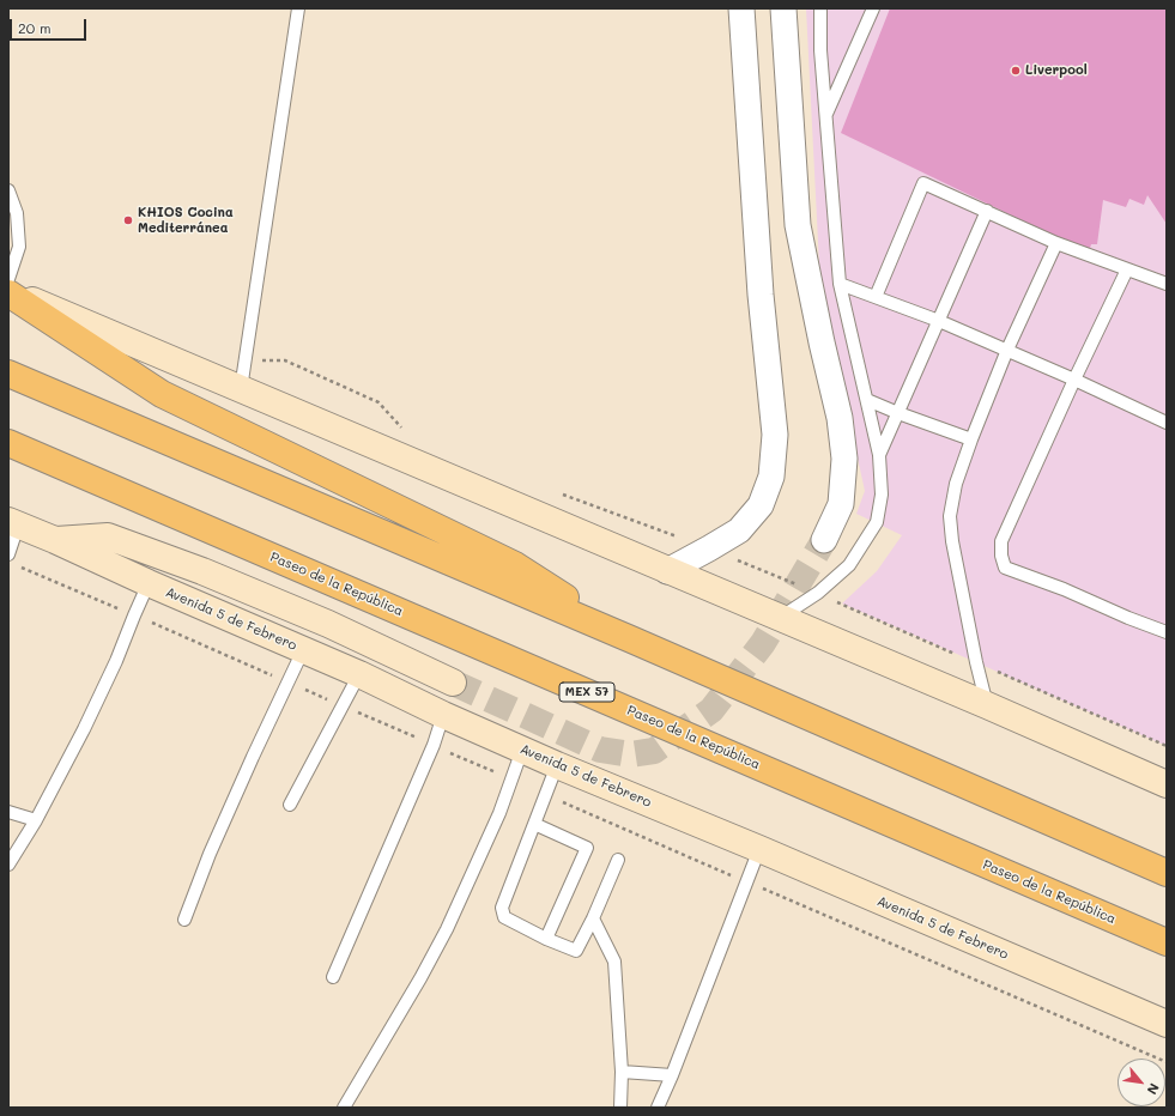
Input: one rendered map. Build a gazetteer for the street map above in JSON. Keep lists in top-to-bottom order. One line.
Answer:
{"streets":{"highway":["Paseo de la República","MEX 57"],"main road":["Avenida 5 de Febrero"]},"places":["Liverpool","KHIOS Cocina Mediterránea"],"scale_bar":"20 m","north":"bottom right"}
